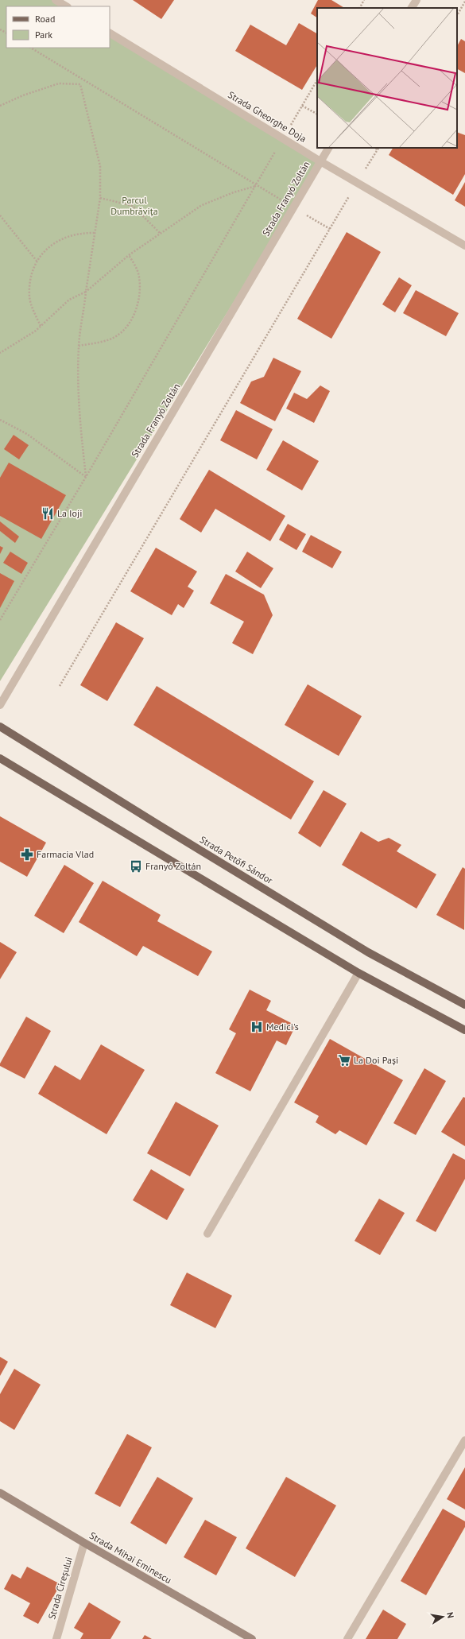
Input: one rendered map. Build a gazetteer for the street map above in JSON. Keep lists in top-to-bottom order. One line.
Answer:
{"streets":{"main road":["Strada Petőfi Sándor"],"street":["Strada Gheorghe Doja","Strada Franyó Zoltán","Strada Mihai Eminescu","Strada Cireșului"]},"crossings":[["Strada Gheorghe Doja","Strada Franyó Zoltán"],["Strada Mihai Eminescu","Strada Cireșului"]],"parks":["Parcul Dumbrăvița"],"places":{"restaurant":["La Ioji"],"pharmacy":["Farmacia Vlad"],"bus stop":["Franyó Zoltán"],"hospital":["Medici's"],"supermarket":["La Doi Pași"]},"legend":["Road","Park"],"north":"right"}
